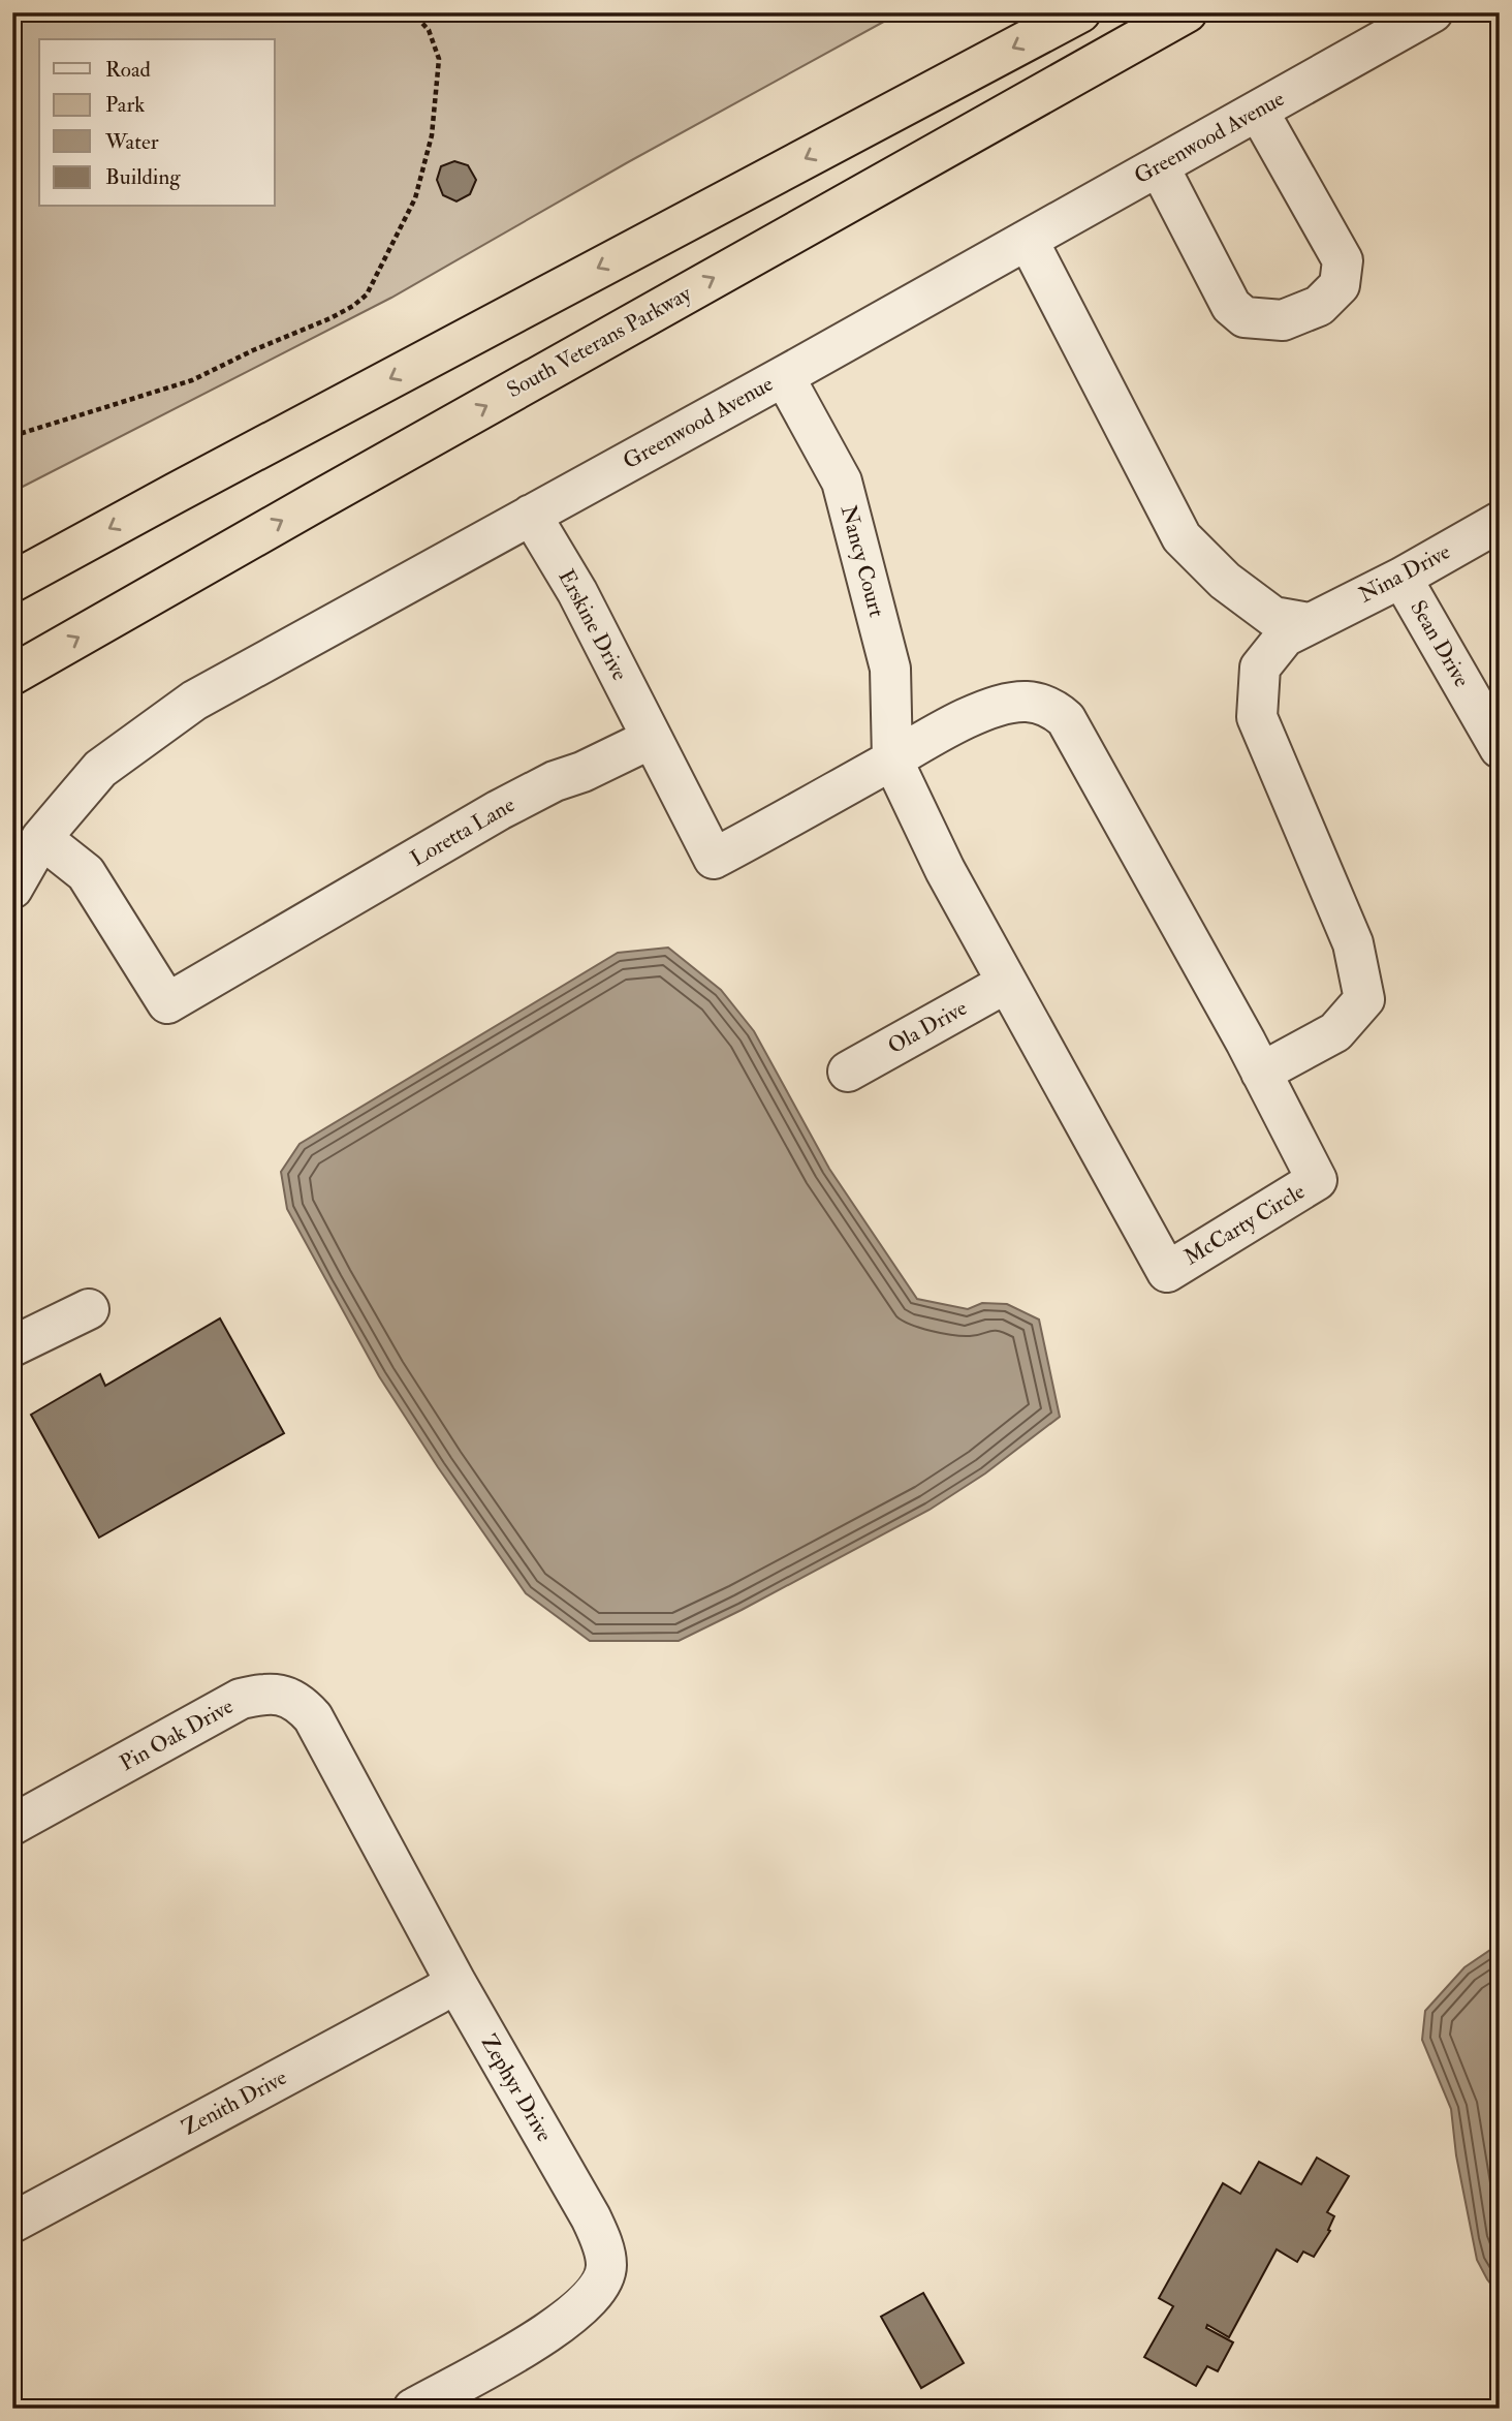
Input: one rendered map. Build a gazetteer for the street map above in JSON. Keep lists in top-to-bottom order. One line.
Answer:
{"streets":{"highway":["South Veterans Parkway"],"street":["Greenwood Avenue","Nancy Court","Nina Drive","Erskine Drive","Sean Drive","Loretta Lane","Ola Drive","McCarty Circle","Pin Oak Drive","Zephyr Drive","Zenith Drive"]},"crossings":[["Greenwood Avenue","Nancy Court"],["Greenwood Avenue","Erskine Drive"],["Greenwood Avenue","Loretta Lane"],["Nancy Court","McCarty Circle"],["Nina Drive","Sean Drive"],["Nina Drive","McCarty Circle"],["Erskine Drive","Loretta Lane"],["Ola Drive","McCarty Circle"],["Pin Oak Drive","Zephyr Drive"],["Zephyr Drive","Zenith Drive"]],"legend":["Road","Park","Water","Building"]}
